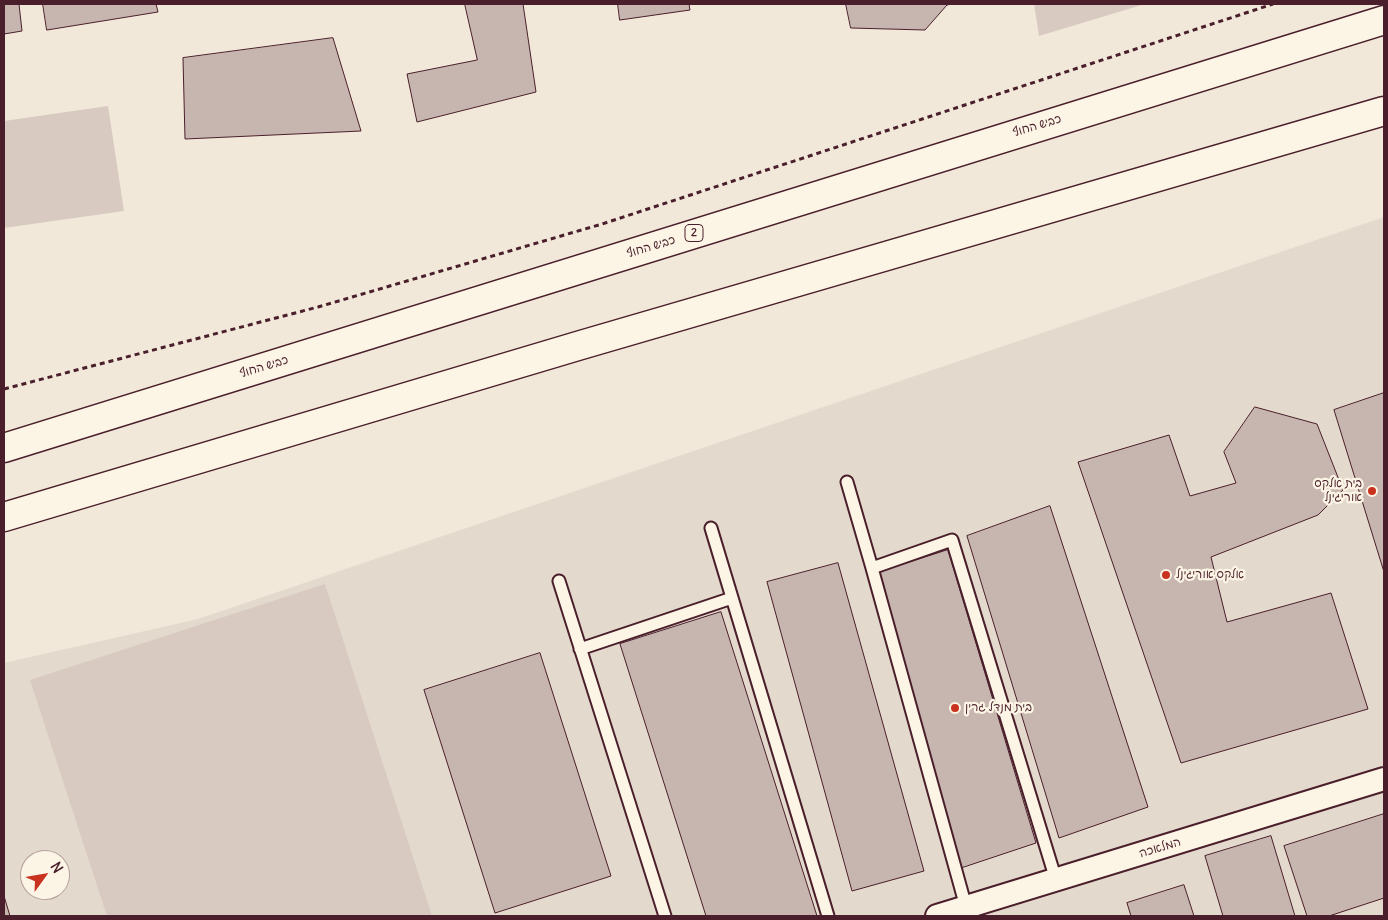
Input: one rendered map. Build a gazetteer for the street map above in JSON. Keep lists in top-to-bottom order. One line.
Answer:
{"streets":{"highway":["כביש החוף","2"],"street":["המלאכה"]},"places":["בית אלקס אוריגינל","אלקס אוריגינל","בית מנדל גרין"],"north":"top right"}
